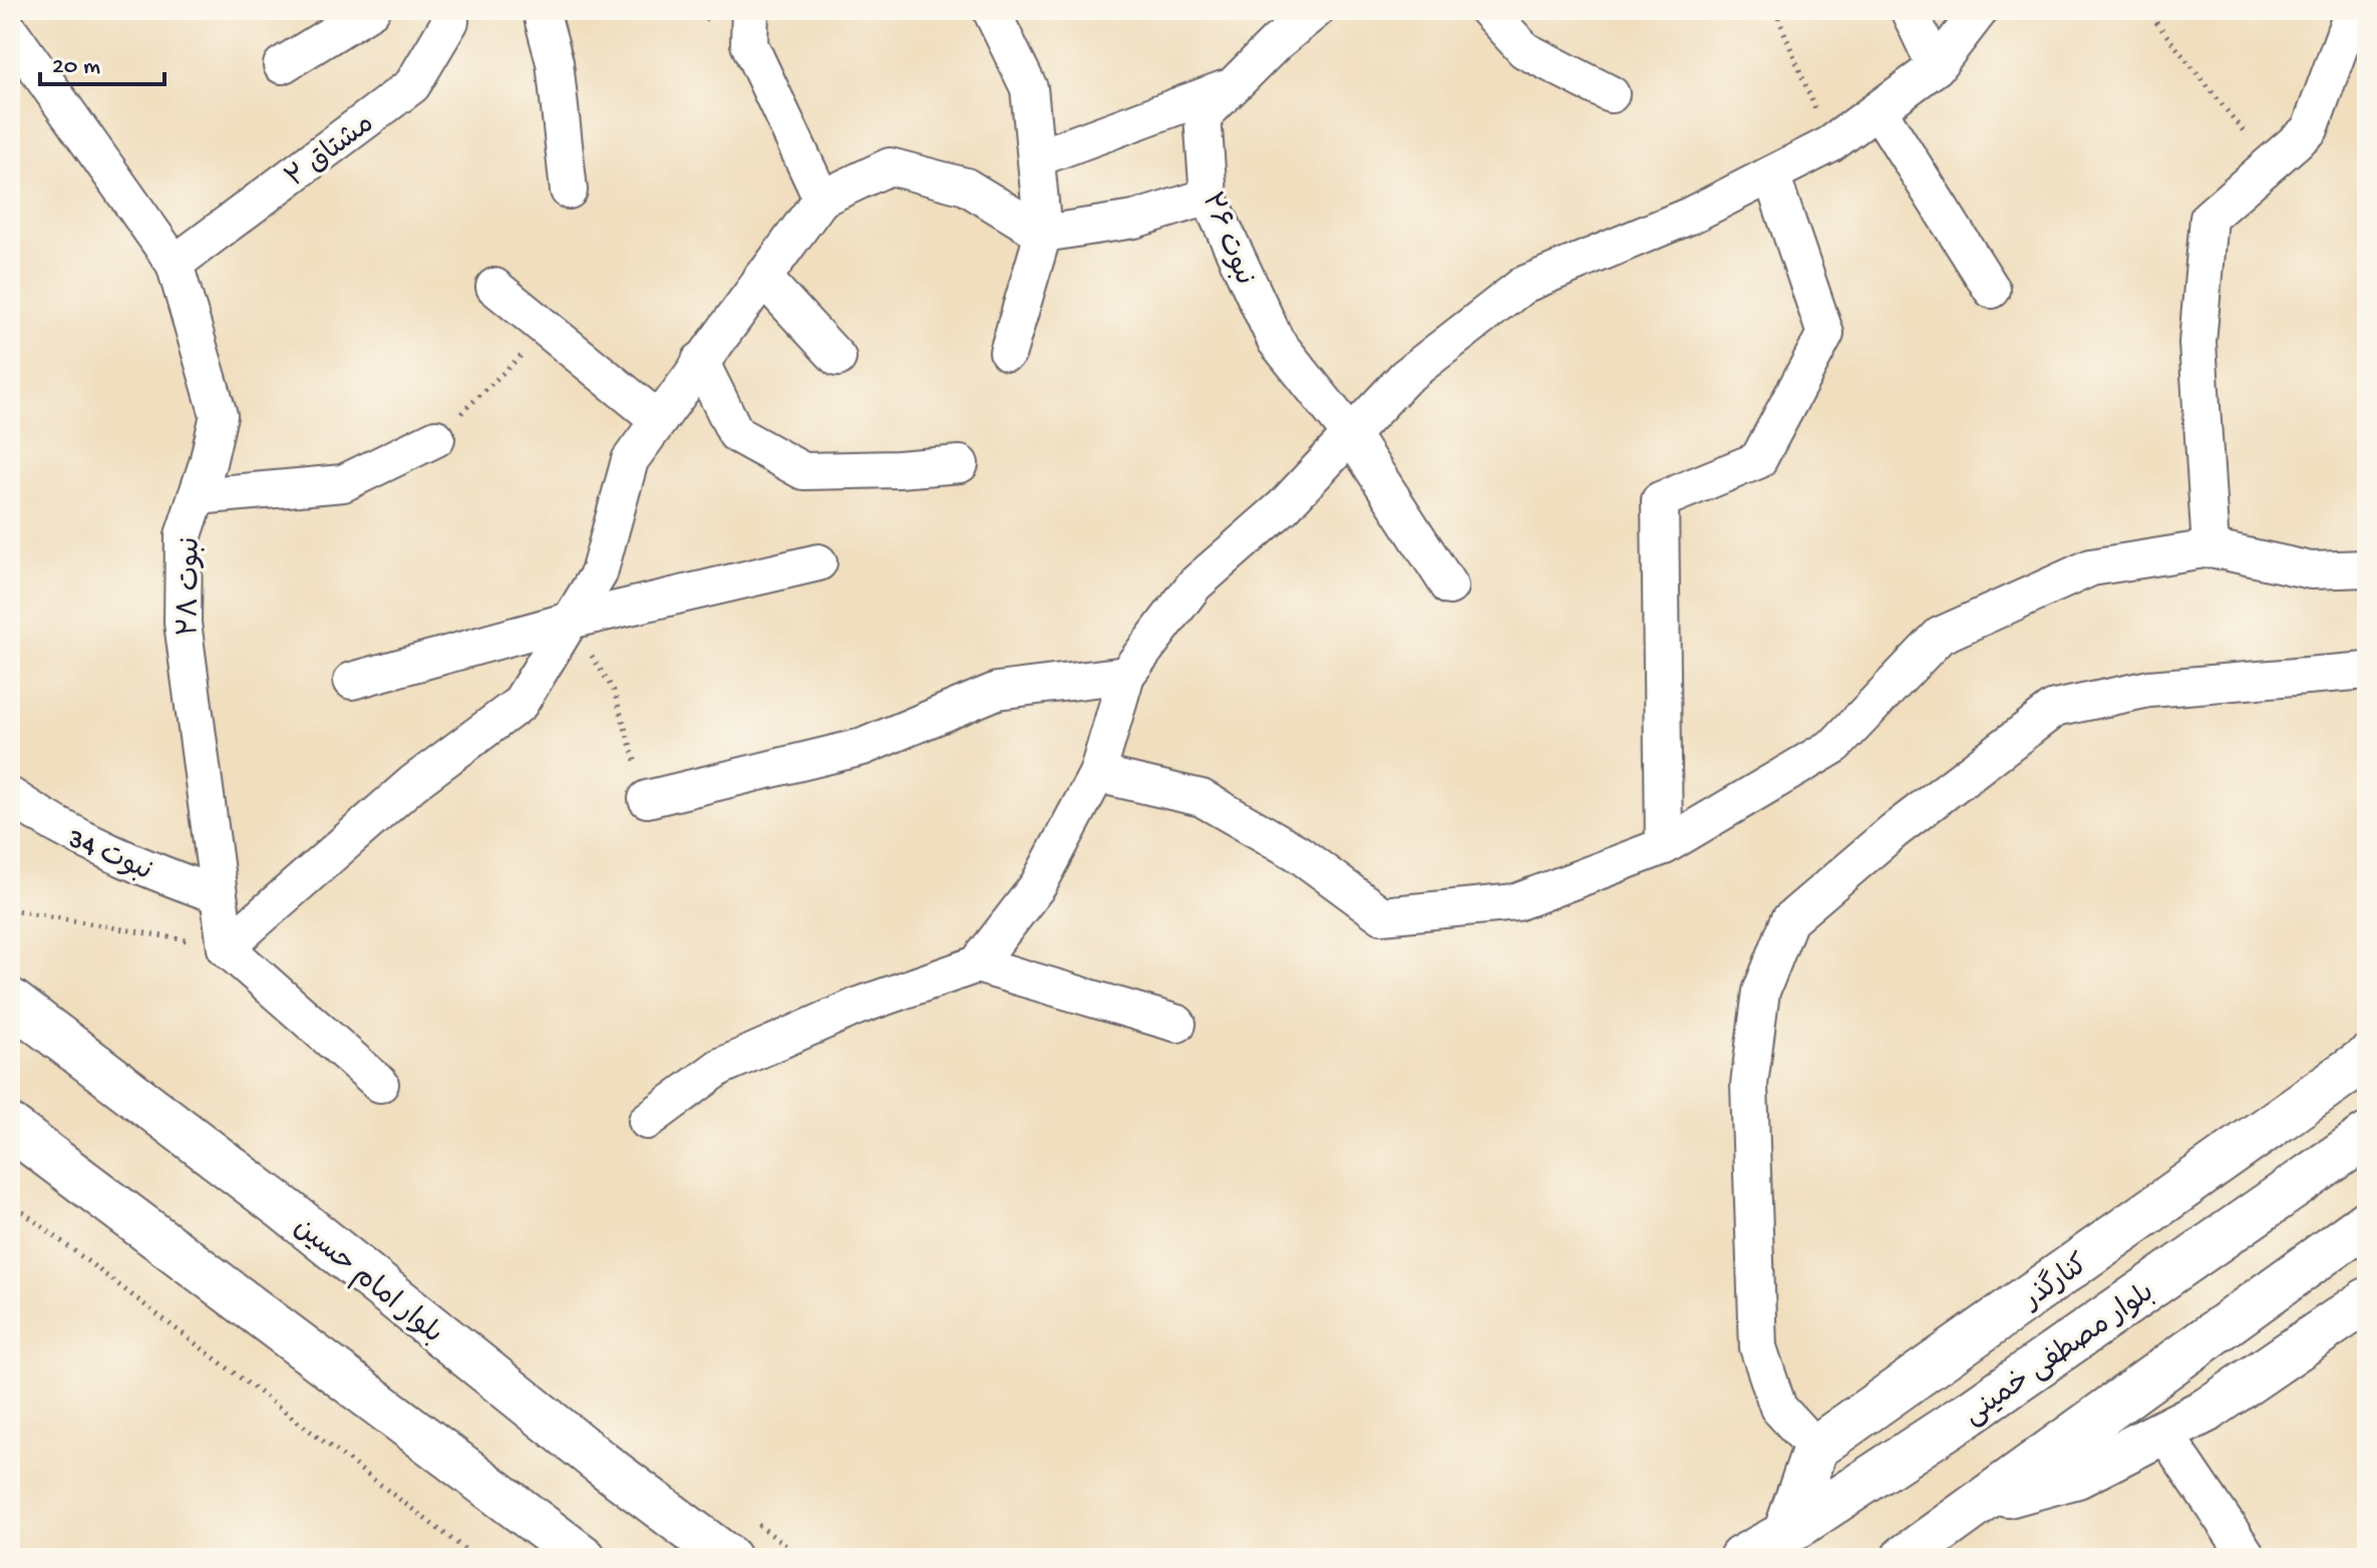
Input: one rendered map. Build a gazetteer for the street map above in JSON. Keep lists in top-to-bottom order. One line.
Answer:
{"streets":{"main road":["بلوار امام حسین","کنارگذر","بلوار مصطفی خمینی"],"street":["مشتاق ۲","نبوت ۲۶","نبوت ۲۸","نبوت 34"]},"crossings":[["مشتاق ۲","نبوت ۲۸"],["نبوت ۲۸","نبوت 34"]],"scale_bar":"20 m"}
